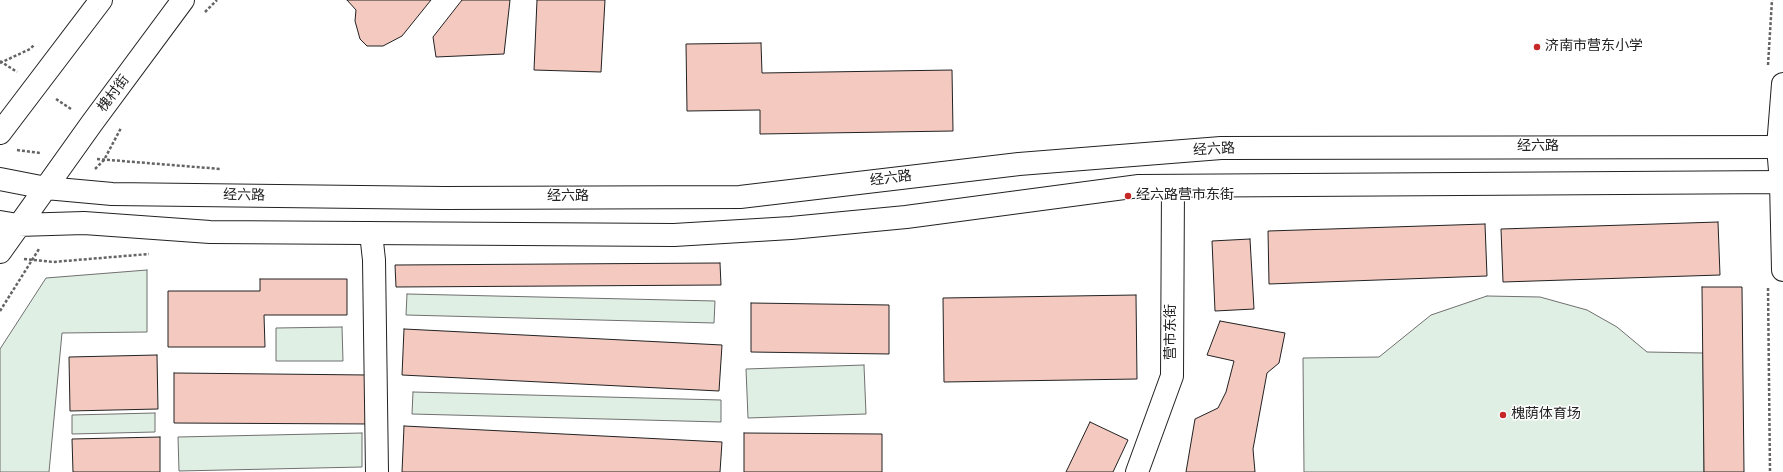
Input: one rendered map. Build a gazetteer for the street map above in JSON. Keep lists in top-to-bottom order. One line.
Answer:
{"streets":{"main road":["槐村街","经六路","营市东街"]},"crossings":[["槐村街","经六路"]],"places":["济南市营东小学","经六路营市东街","槐荫体育场"]}
